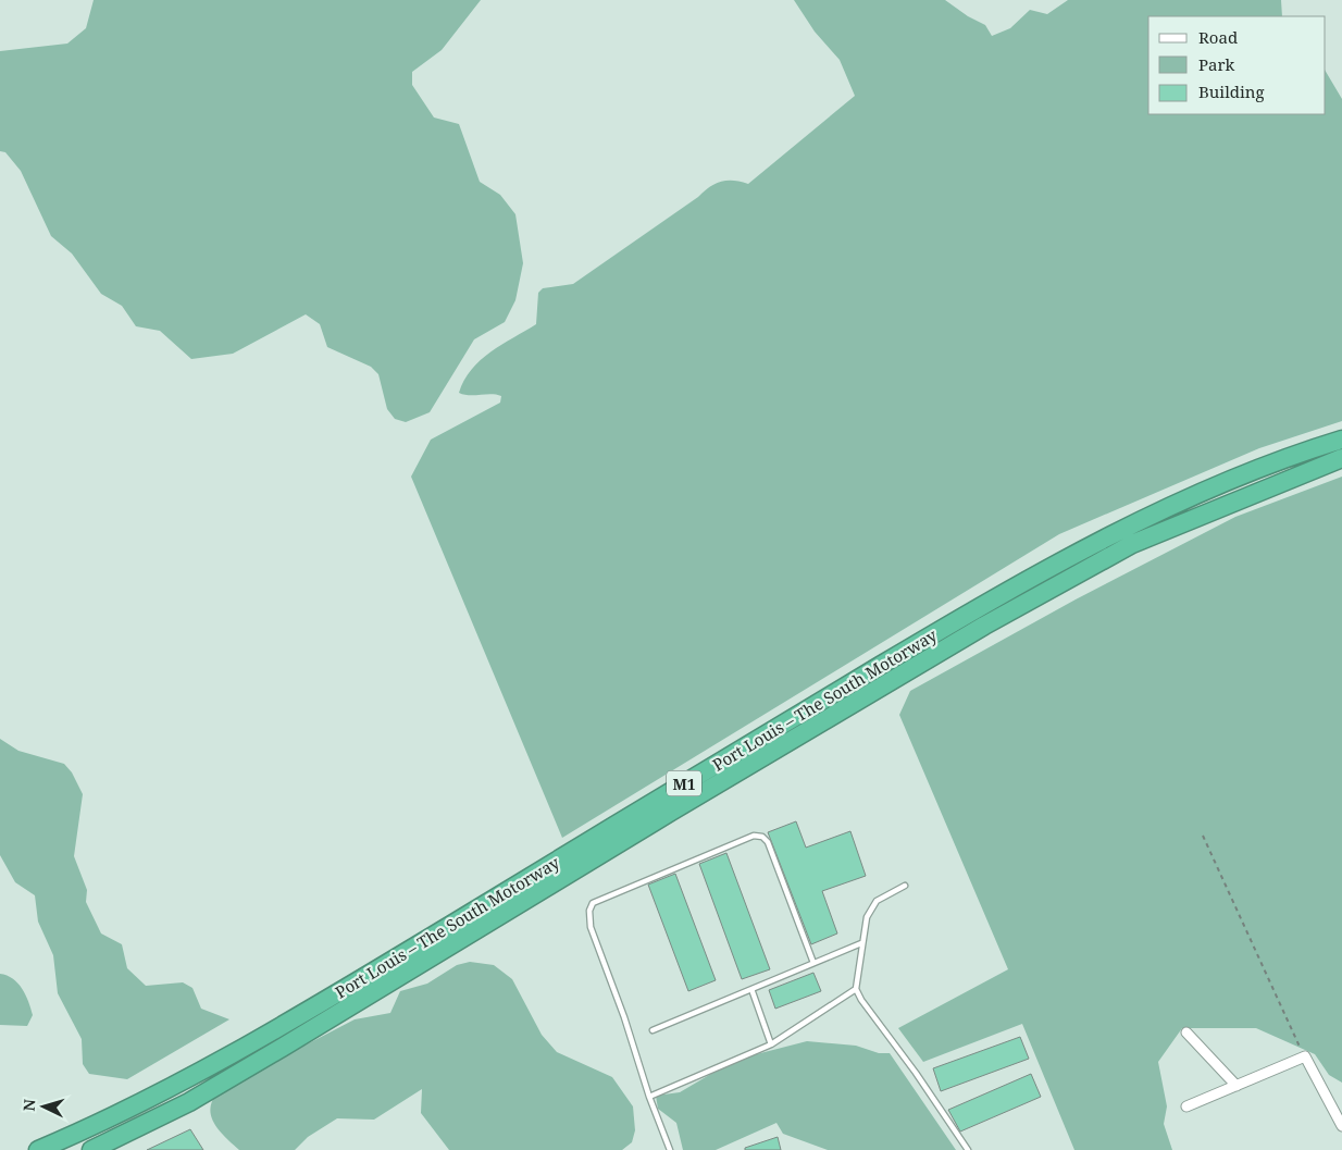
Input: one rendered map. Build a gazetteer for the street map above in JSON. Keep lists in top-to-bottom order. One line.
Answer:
{"streets":{"highway":["Port Louis – The South Motorway","M1"]},"legend":["Road","Park","Building"],"north":"left"}
